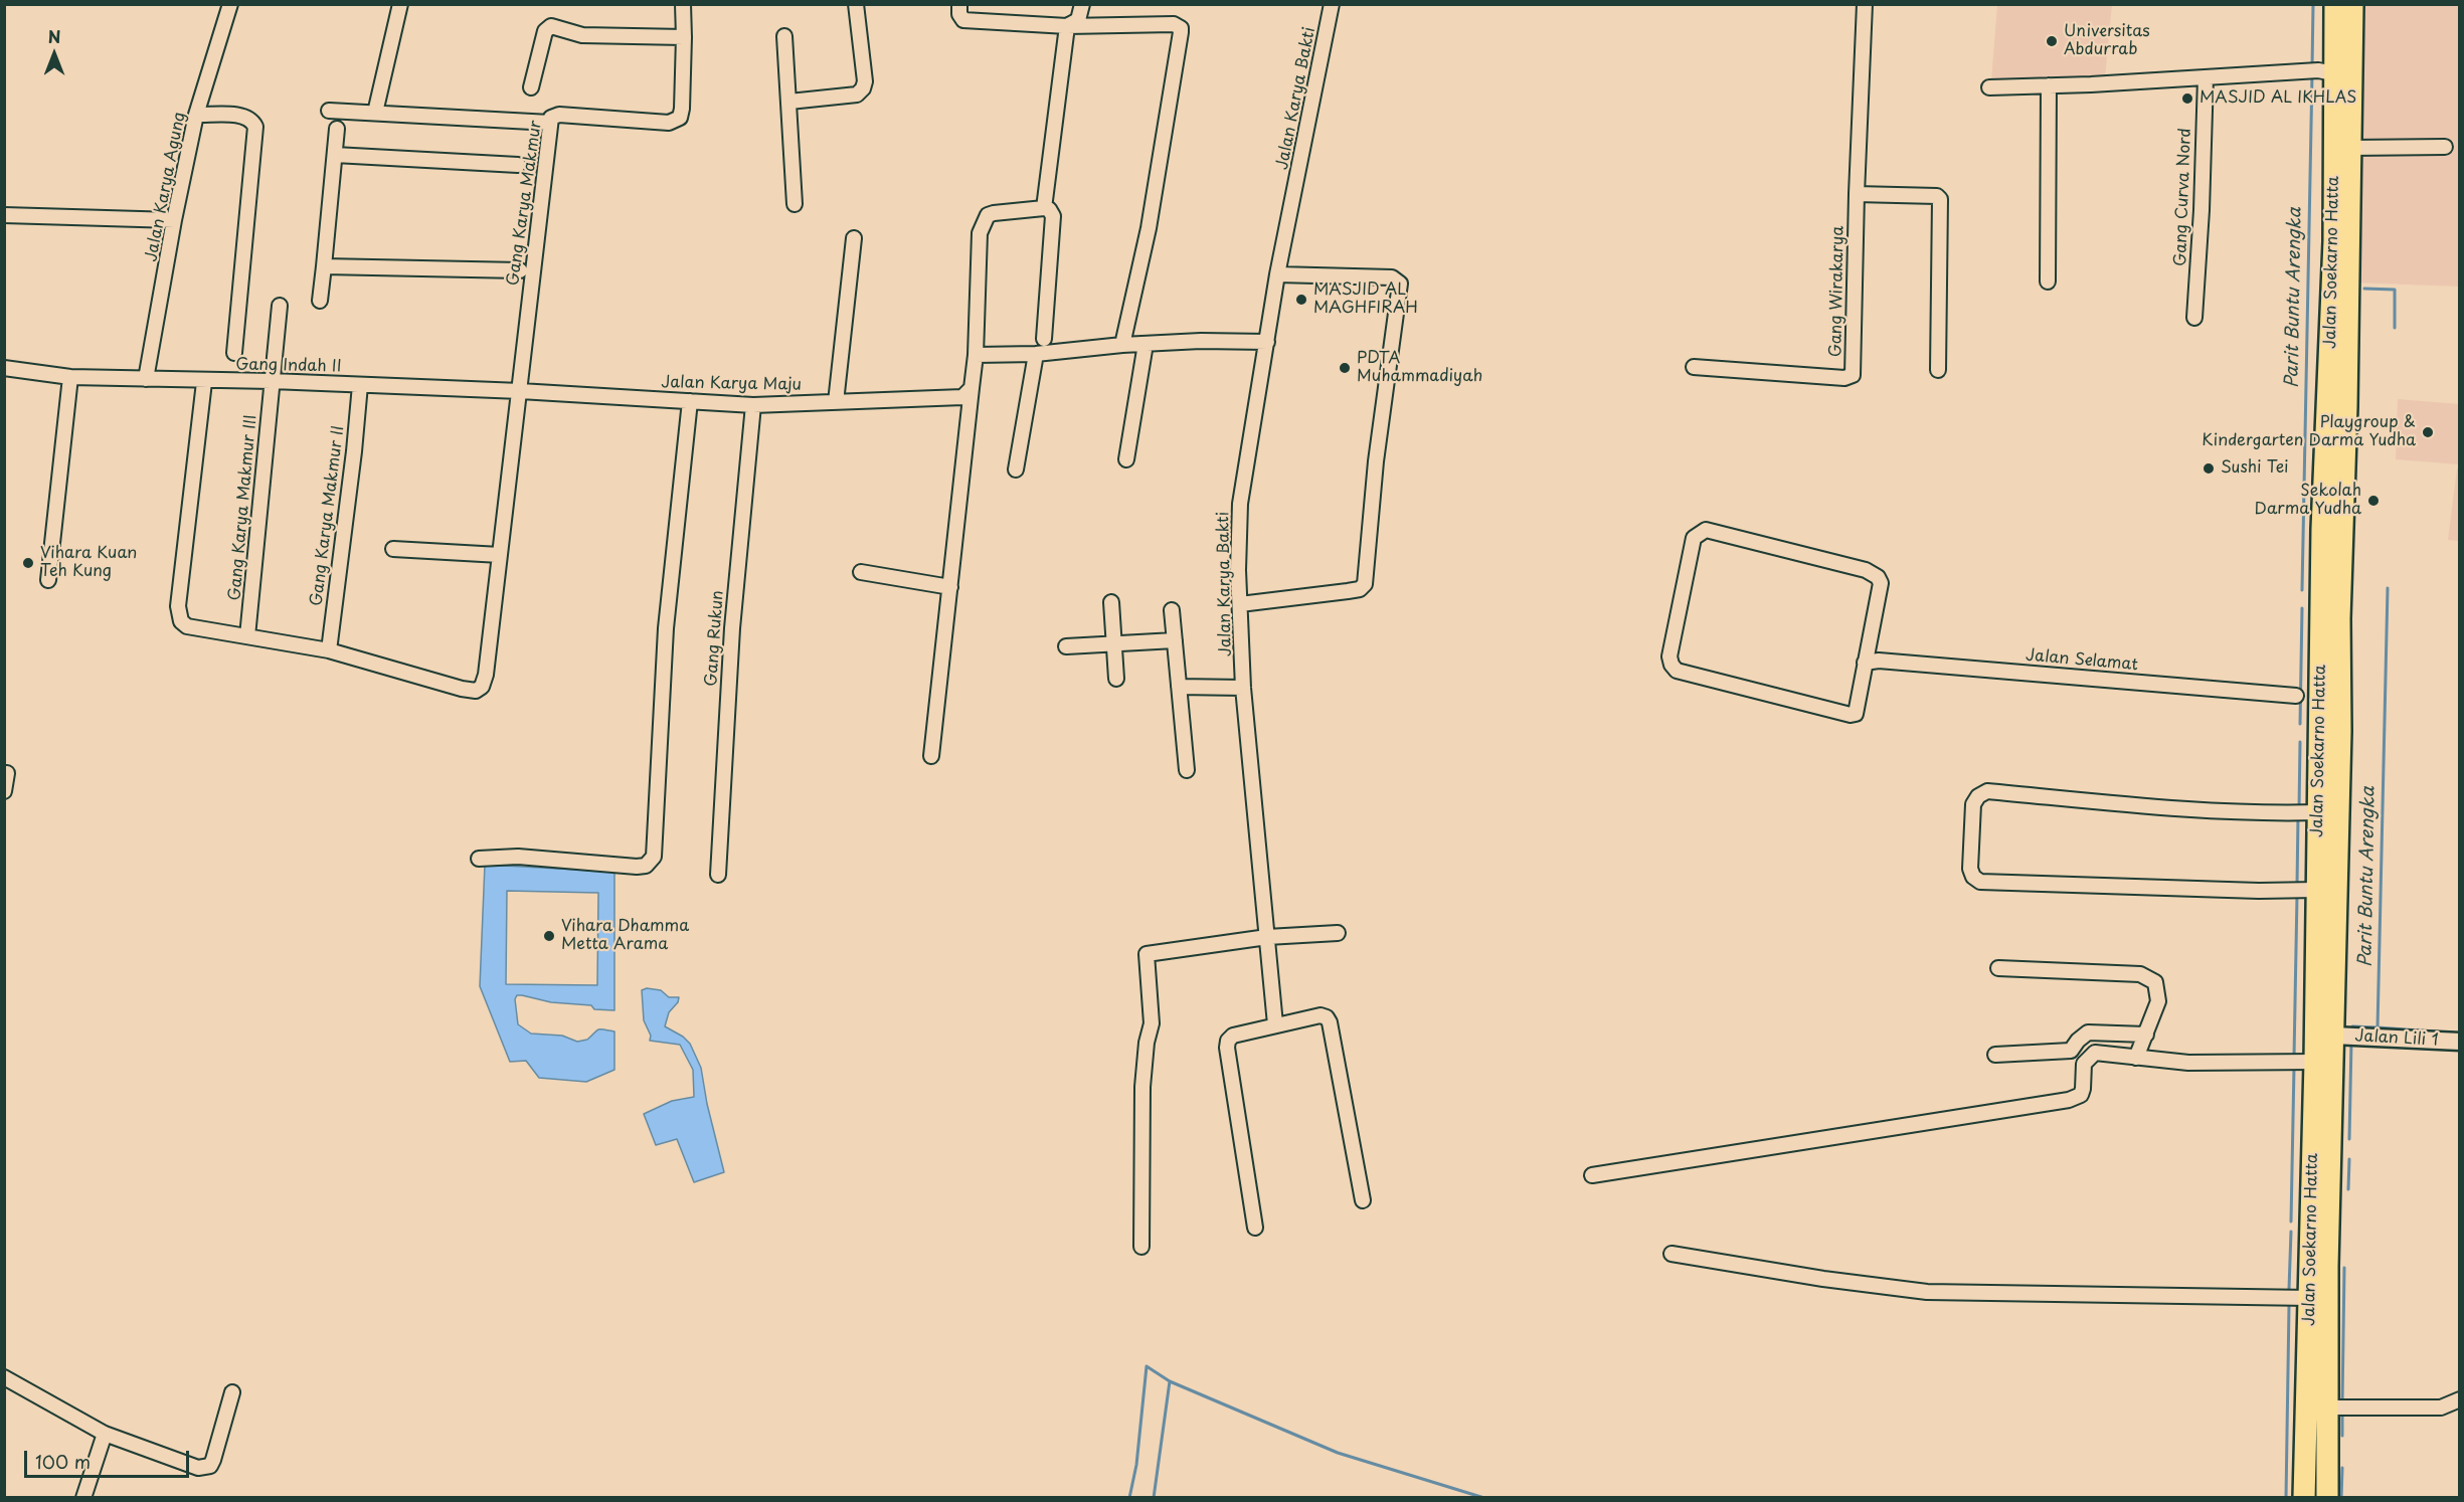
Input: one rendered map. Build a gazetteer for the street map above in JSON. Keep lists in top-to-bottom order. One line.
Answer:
{"streets":{"main road":["Jalan Soekarno Hatta"],"street":["Jalan Karya Bakti","Jalan Karya Agung","Gang Curva Nord","Gang Karya Makmur","Gang Wirakarya","Gang Indah II","Jalan Karya Maju","Gang Karya Makmur III","Gang Karya Makmur II","Gang Rukun","Jalan Selamat","Jalan Lili 1"]},"crossings":[["Jalan Karya Agung","Gang Indah II"],["Gang Karya Makmur","Jalan Karya Maju"],["Gang Karya Makmur","Gang Karya Makmur II"],["Jalan Soekarno Hatta","Jalan Lili 1"],["Gang Indah II","Jalan Karya Maju"],["Gang Indah II","Gang Karya Makmur III"],["Gang Indah II","Gang Karya Makmur II"],["Jalan Karya Maju","Gang Rukun"]],"water":["Parit Buntu Arengka"],"places":["Universitas Abdurrab","MASJID AL IKHLAS","MASJID AL MAGHFIRAH","PDTA Muhammadiyah","Playgroup & Kindergarten Darma Yudha","Sushi Tei","Sekolah Darma Yudha","Vihara Kuan Teh Kung","Vihara Dhamma Metta Arama"],"scale_bar":"100 m","north":"top"}
